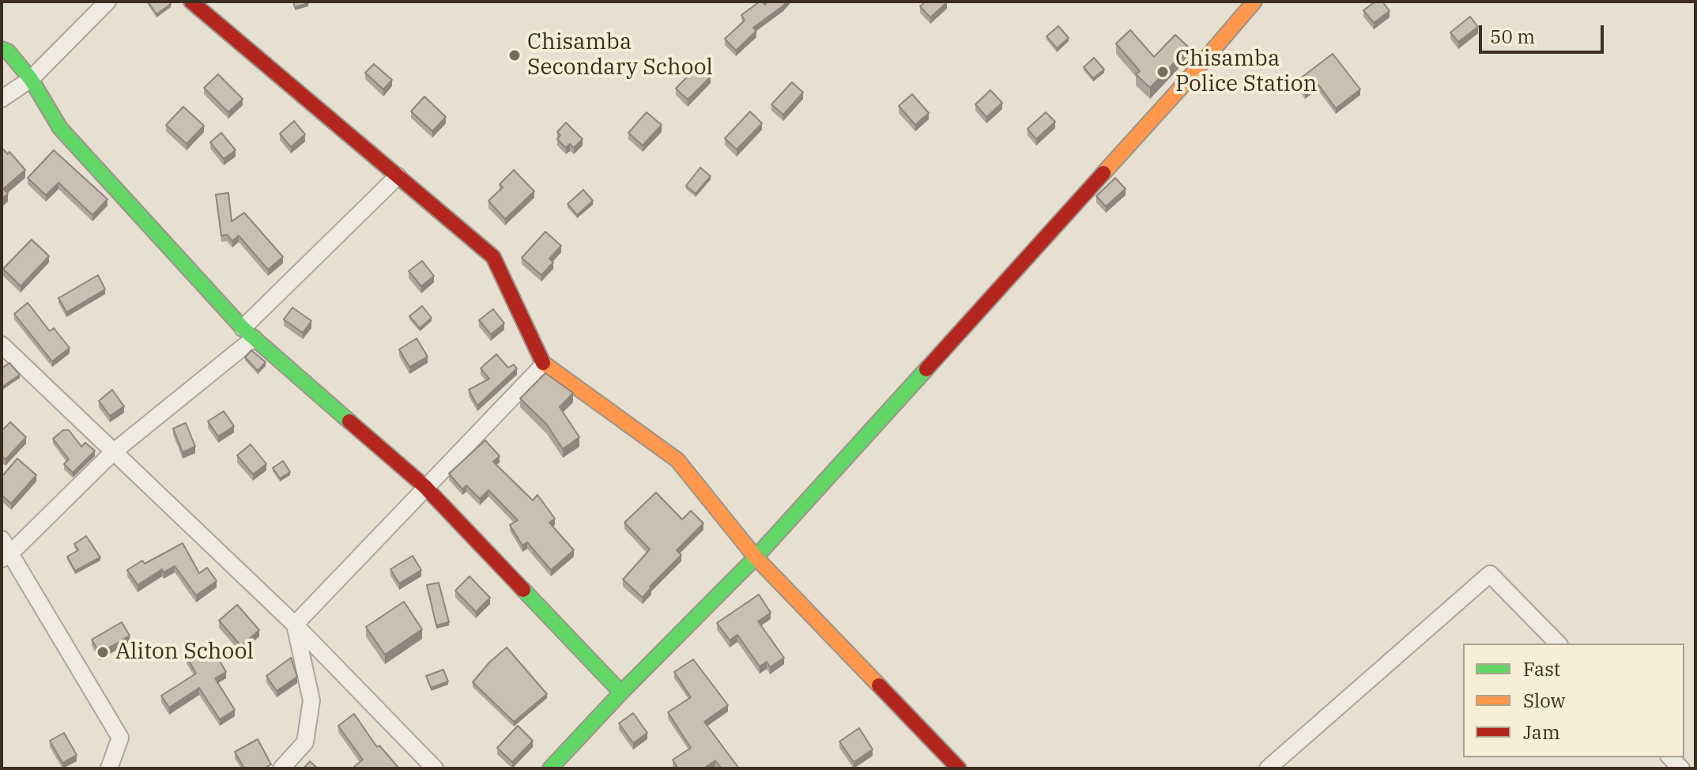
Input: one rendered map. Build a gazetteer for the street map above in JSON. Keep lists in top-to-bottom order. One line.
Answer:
{"places":["Chisamba Secondary School","Chisamba Police Station","Aliton School"],"legend":["Fast","Slow","Jam"],"scale_bar":"50 m"}
